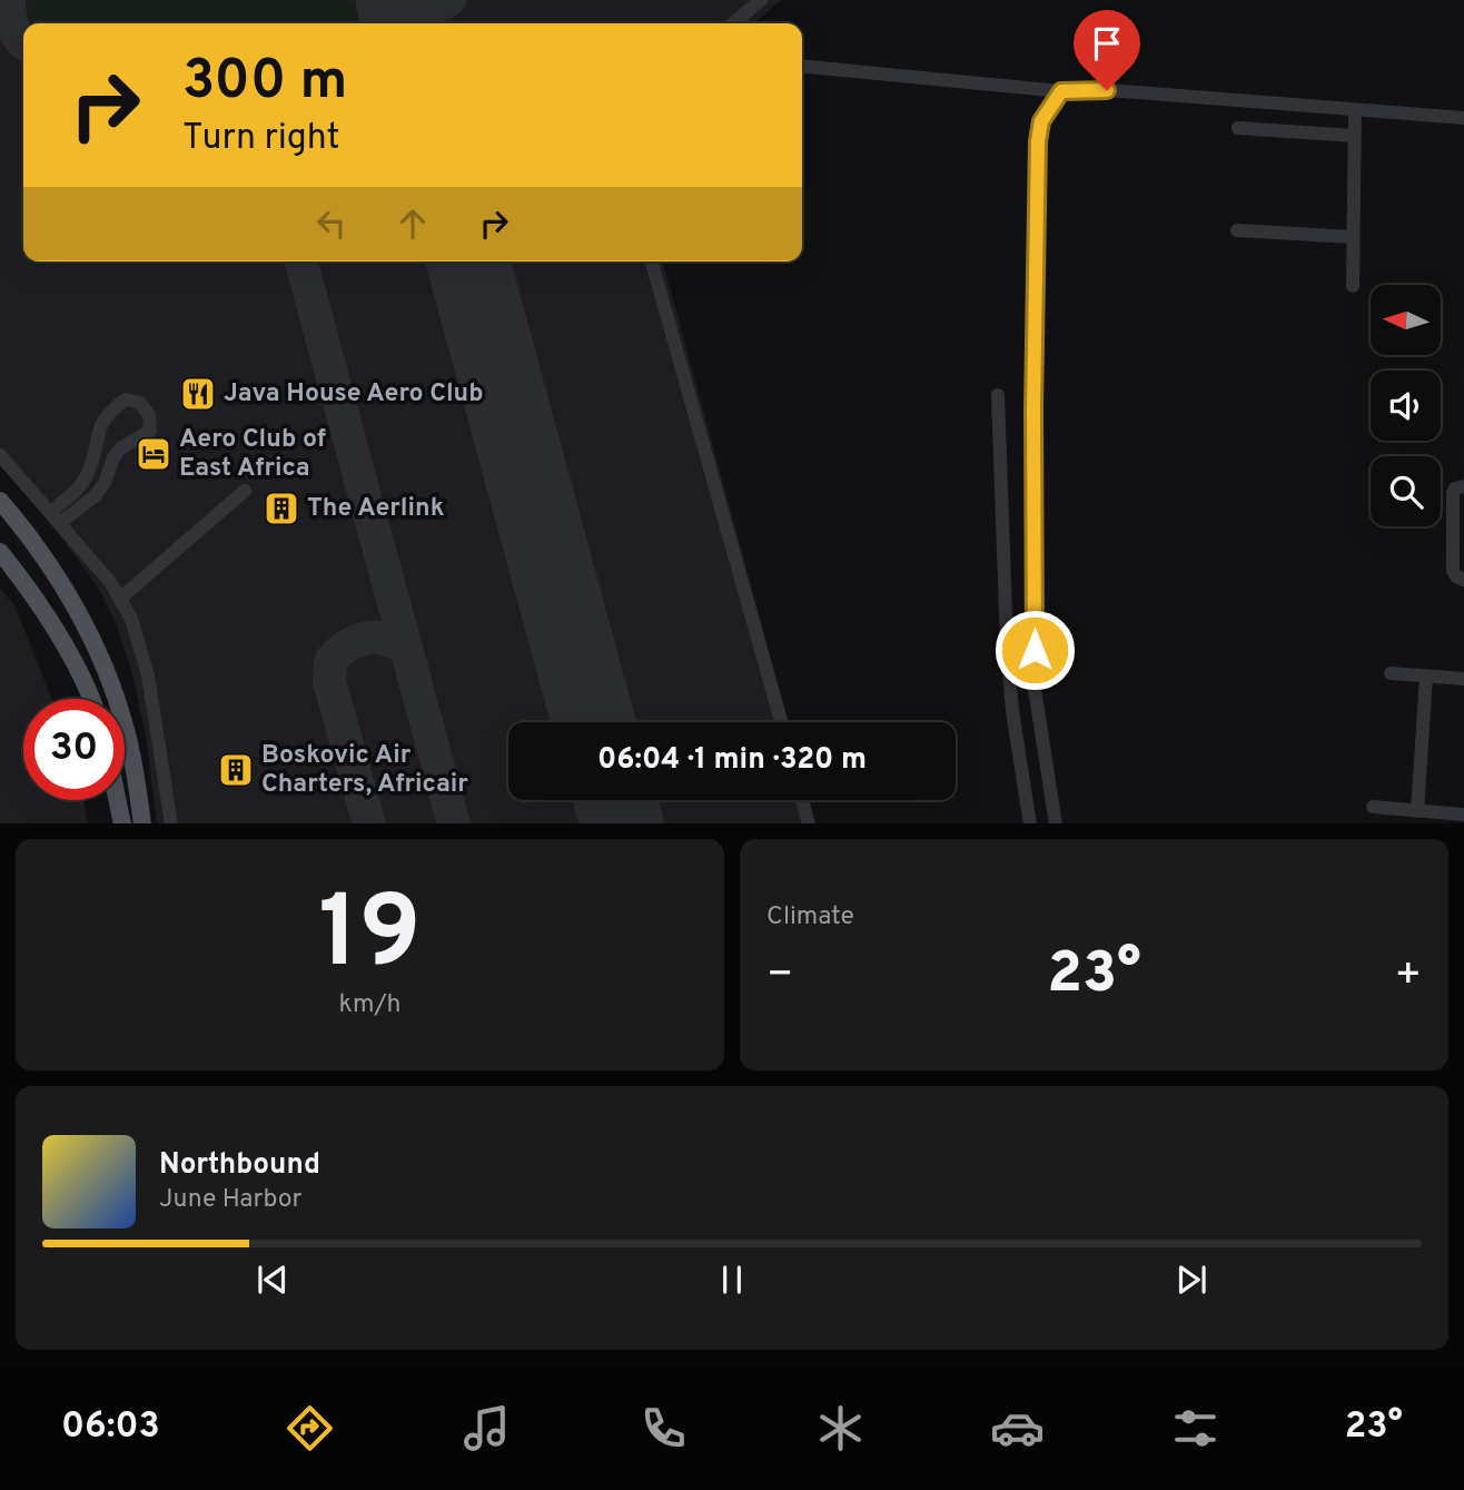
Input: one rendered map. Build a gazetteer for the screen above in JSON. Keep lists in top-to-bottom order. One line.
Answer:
{"places":{"restaurant":["Java House Aero Club"],"hotel":["Aero Club of East Africa"],"building":["The Aerlink","Boskovic Air Charters, Africair"]},"north":"left","page":{"turn":["300 m","Turn right"],"limit":"30","trip":"06:04 · 1 min · 320 m","tile":[["19","km/h"],"Climate"],"heat":["−","23°","+"],"song":["Northbound","June Harbor"],"tabs":["06:03","23°"]}}
